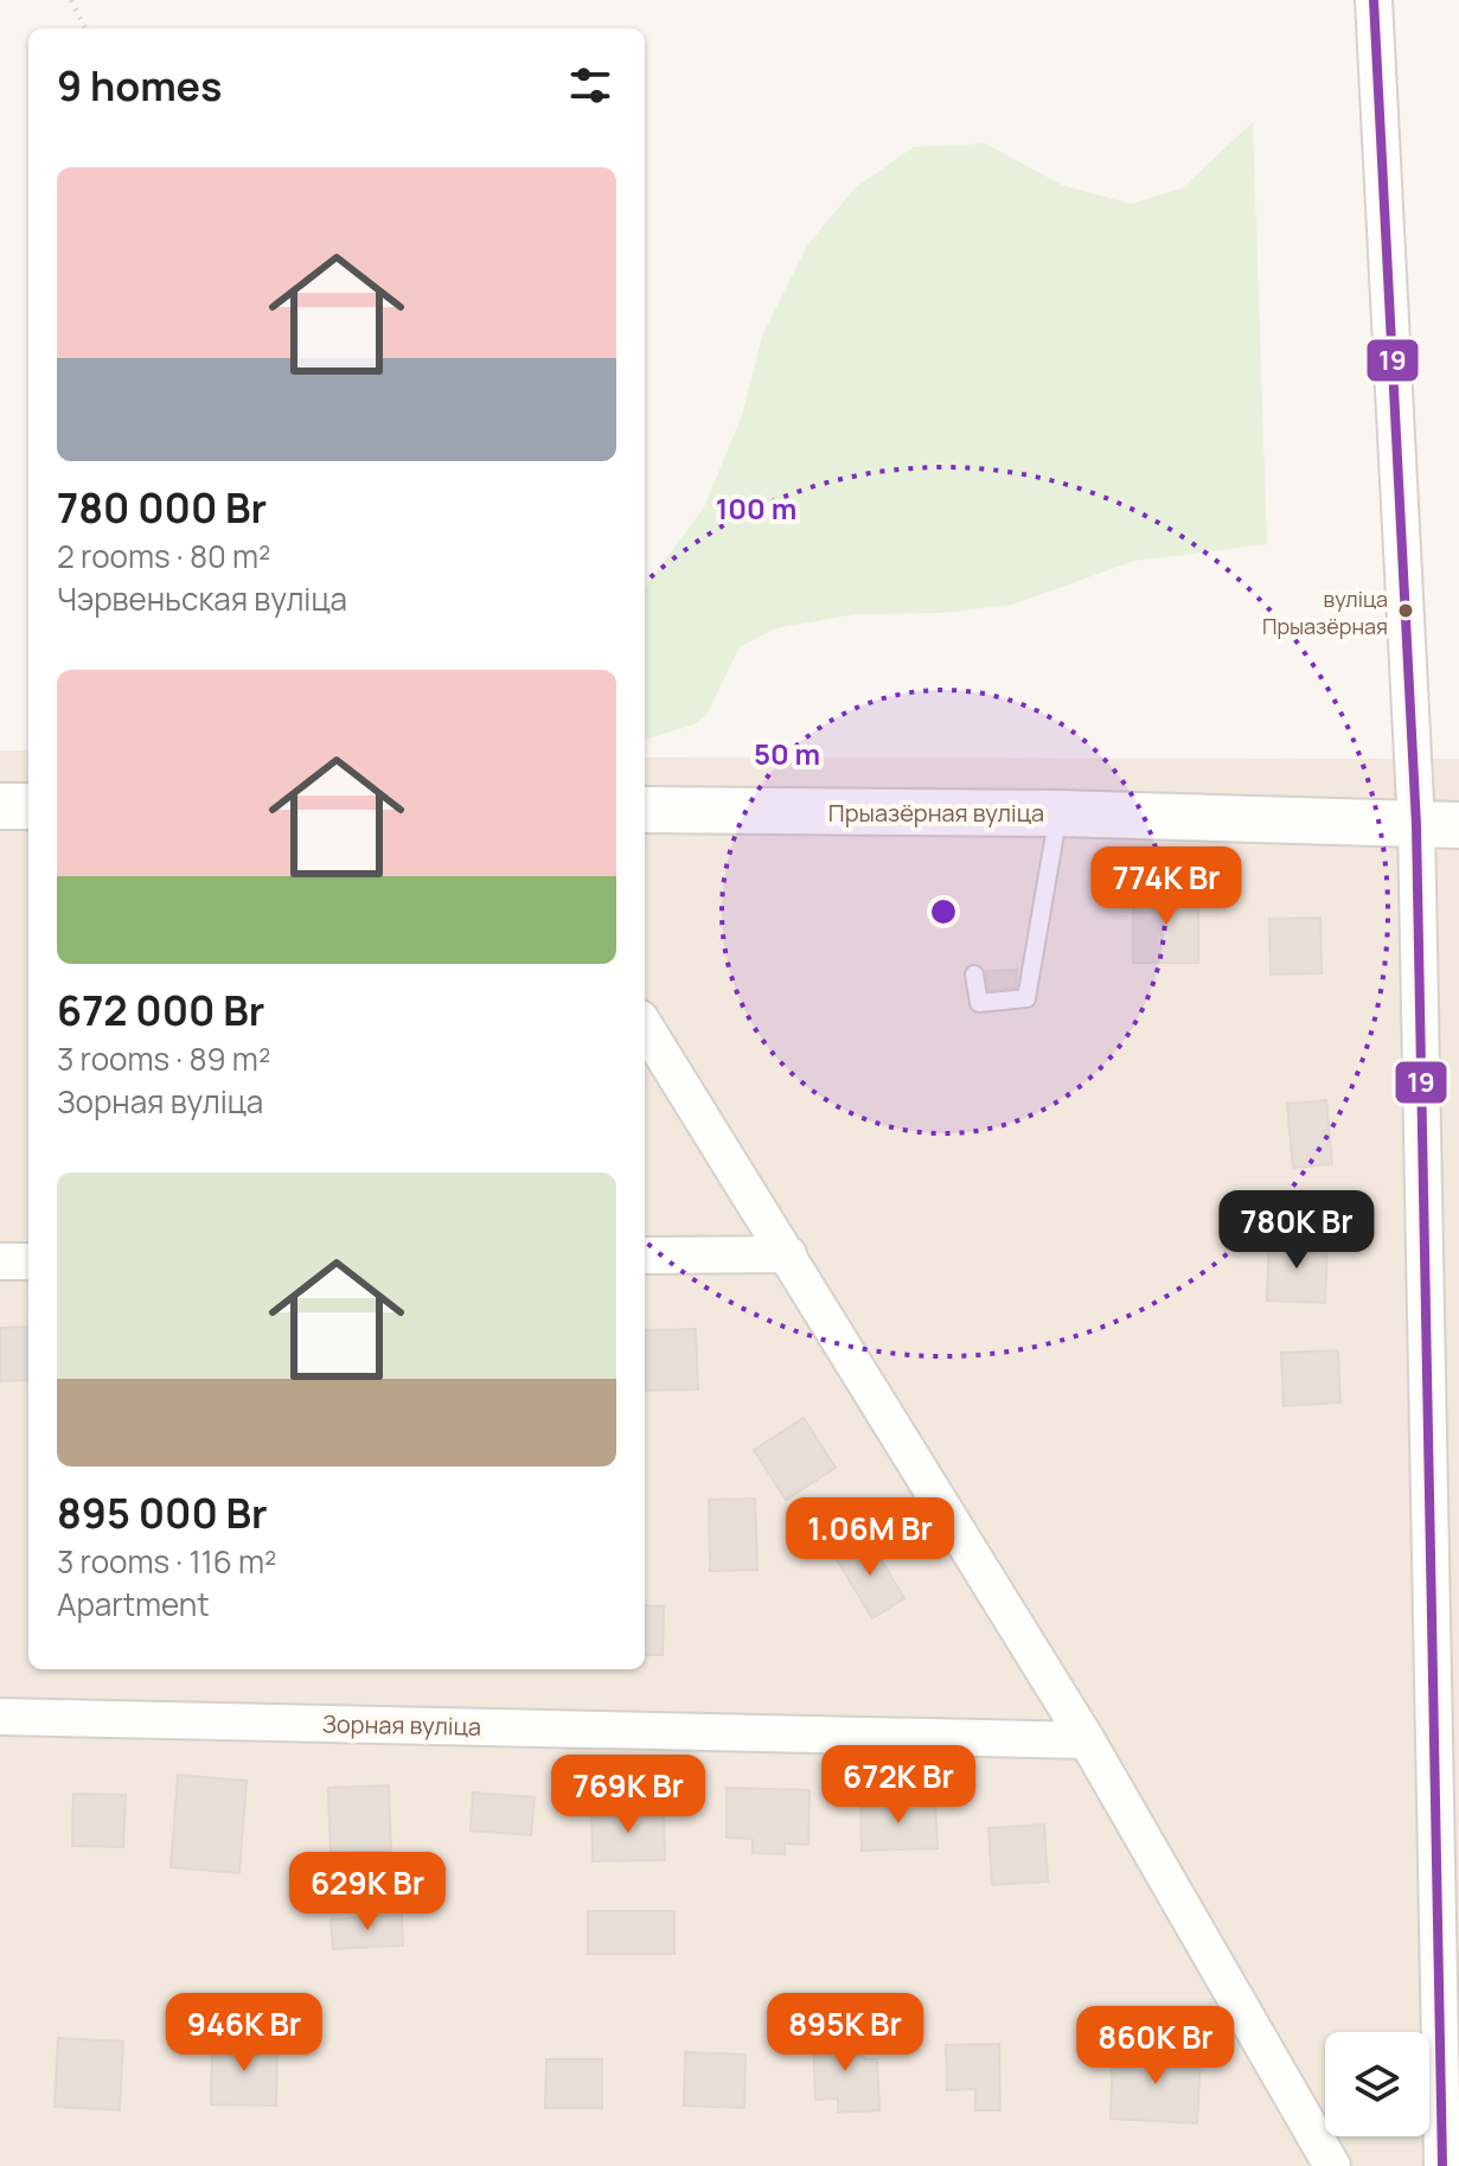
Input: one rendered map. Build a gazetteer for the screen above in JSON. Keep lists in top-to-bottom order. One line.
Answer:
{"streets":{"street":["Прыазёрная вуліца","Зорная вуліца"]},"places":["вуліца Прыазёрная"],"lines":["transit line 19"],"page":{"heading":"9 homes","list":[{"name":"780 000 Br","note":"2 rooms · 80 m² · Чэрвеньская вуліца"},{"name":"672 000 Br","note":"3 rooms · 89 m² · Зорная вуліца"},{"name":"895 000 Br","note":"3 rooms · 116 m² · Apartment"}],"price":["774K Br","780K Br","1.06M Br","672K Br","769K Br","629K Br","946K Br","895K Br","860K Br"]},"rings":["100 m","50 m"]}
